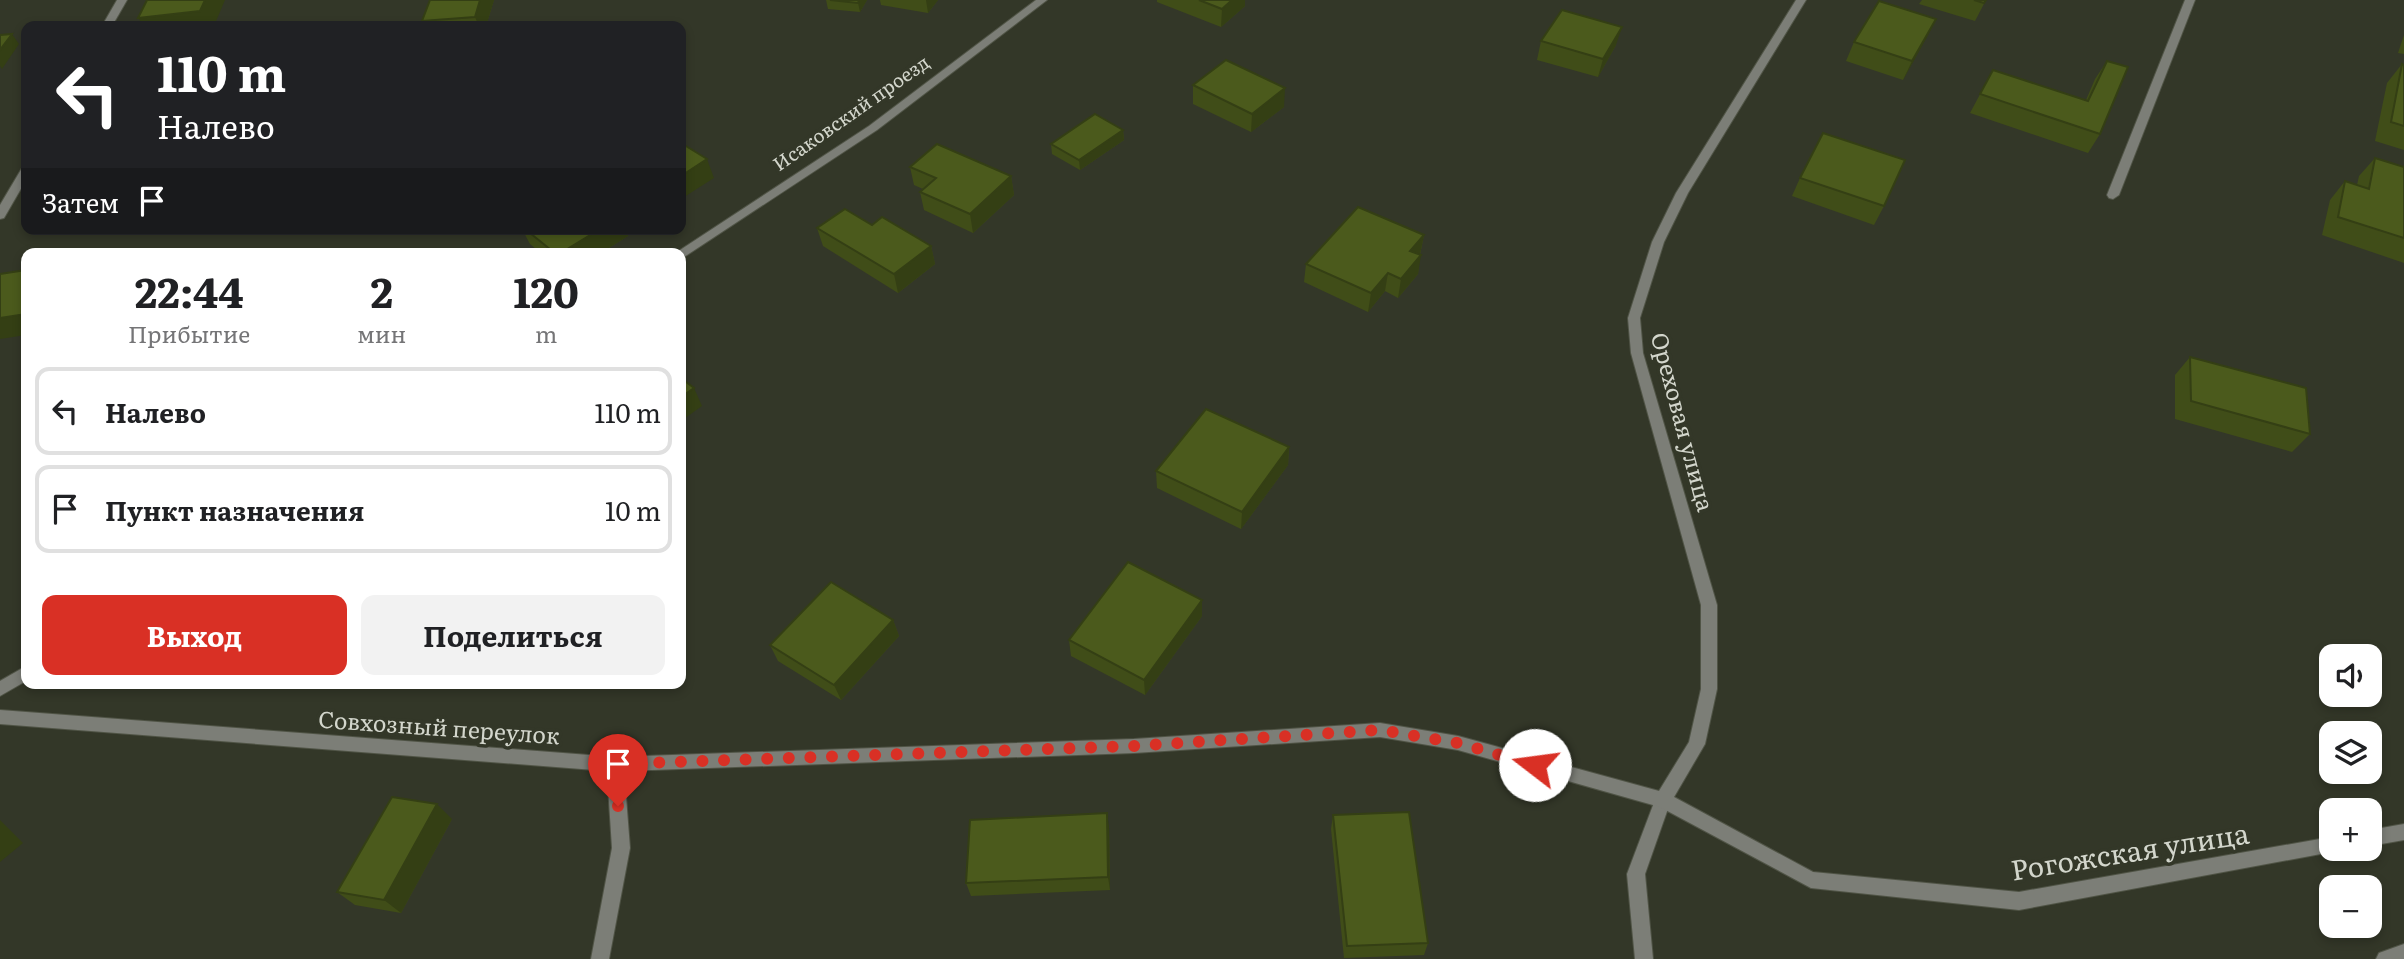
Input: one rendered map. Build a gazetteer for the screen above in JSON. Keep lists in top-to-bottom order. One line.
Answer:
{"streets":{"street":["Исаковский проезд","Ореховая улица","Совхозный переулок","Рогожская улица"]},"crossings":[["Ореховая улица","Совхозный переулок"],["Ореховая улица","Рогожская улица"],["Совхозный переулок","Рогожская улица"]],"page":{"turn":["110 m","Налево"],"then":"Затем","eta":["22:44","Прибытие","2","мин","120","m"],"list":[{"name":"Налево","value":"110 m"},{"name":"Пункт назначения","value":"10 m"}],"buttons":["Выход","Поделиться"],"map_buttons":["+","−"]}}
